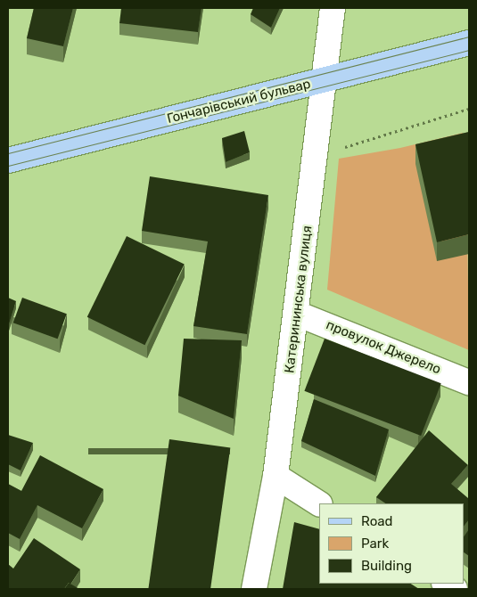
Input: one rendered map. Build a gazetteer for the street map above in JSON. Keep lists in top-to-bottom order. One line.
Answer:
{"streets":{"main road":["Гончарівський бульвар"],"street":["Катерининська вулиця","провулок Джерело"]},"crossings":[["Гончарівський бульвар","Катерининська вулиця"],["Катерининська вулиця","провулок Джерело"]],"legend":["Road","Park","Building"]}
